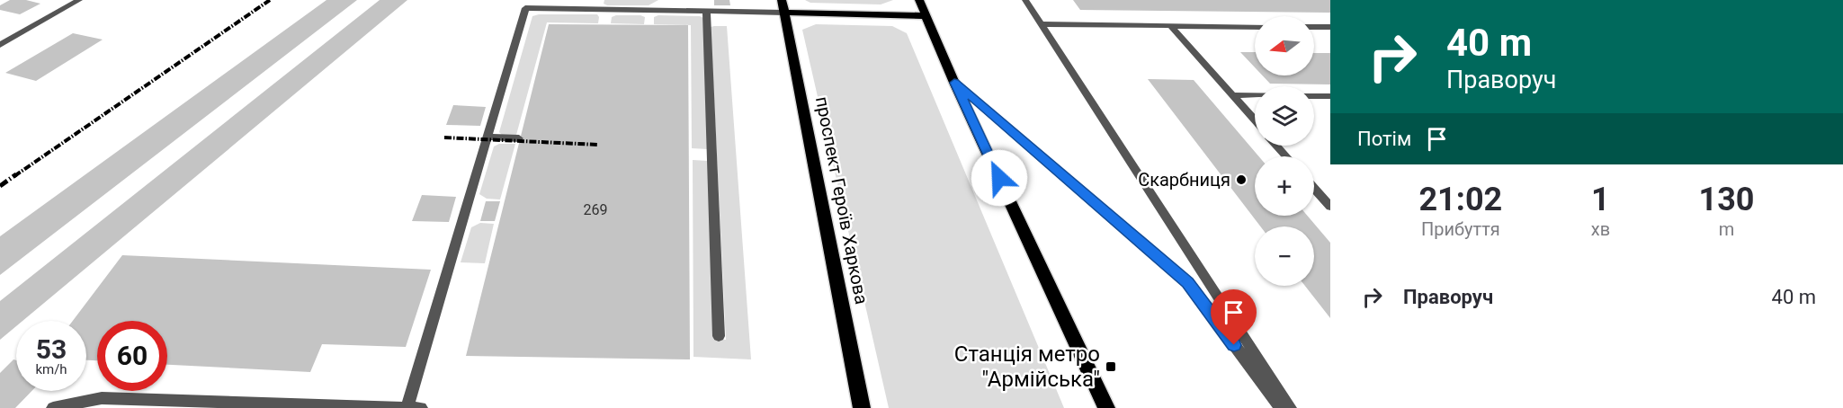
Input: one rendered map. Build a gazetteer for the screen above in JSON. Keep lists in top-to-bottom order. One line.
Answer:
{"streets":{"main road":["проспект Героїв Харкова"]},"places":{"other":["Скарбниця"],"transit":["Станція метро \"Армійська\""]},"house_numbers":["269"],"north":"left","page":{"turn":["40 m","Праворуч"],"map_buttons":["+","−"],"then":"Потім","eta":["21:02","Прибуття","1","хв","130","m"],"list":[{"name":"Праворуч","value":"40 m"}],"speed":"53 km/h","limit":"60"}}
